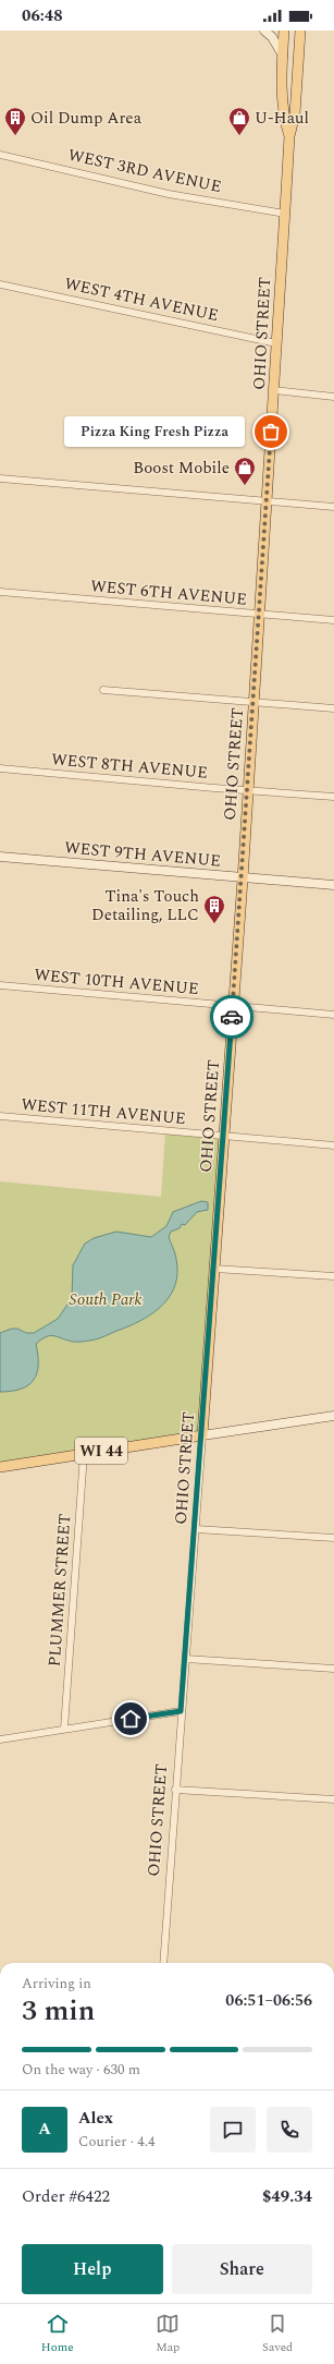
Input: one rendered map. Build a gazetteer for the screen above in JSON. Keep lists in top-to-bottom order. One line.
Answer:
{"streets":{"main road":["OHIO STREET","WEST 9TH AVENUE","WI 44"],"street":["WEST 3RD AVENUE","WEST 4TH AVENUE","WEST 6TH AVENUE","WEST 8TH AVENUE","WEST 10TH AVENUE","WEST 11TH AVENUE","PLUMMER STREET"]},"crossings":[["WEST 3RD AVENUE","OHIO STREET"],["WEST 4TH AVENUE","OHIO STREET"],["OHIO STREET","WEST 6TH AVENUE"],["OHIO STREET","WEST 8TH AVENUE"],["OHIO STREET","WEST 9TH AVENUE"],["OHIO STREET","WEST 10TH AVENUE"],["OHIO STREET","WEST 11TH AVENUE"],["OHIO STREET","WI 44"],["WI 44","PLUMMER STREET"]],"parks":["South Park"],"places":{"building":["Oil Dump Area","Tina's Touch Detailing, LLC"],"shop":["U-Haul","Boost Mobile"],"other":["Pizza King Fresh Pizza"]},"page":{"status":"06:48","bubble":"Pizza King Fresh Pizza","heading":["3 min","Arriving in","06:51–06:56"],"panel":["Alex","Courier · 4.4","Order #6422","$49.34"],"bar":"On the way · 630 m","round":"A","buttons":["Help","Share"],"tabs":["Home","Map","Saved"]}}
